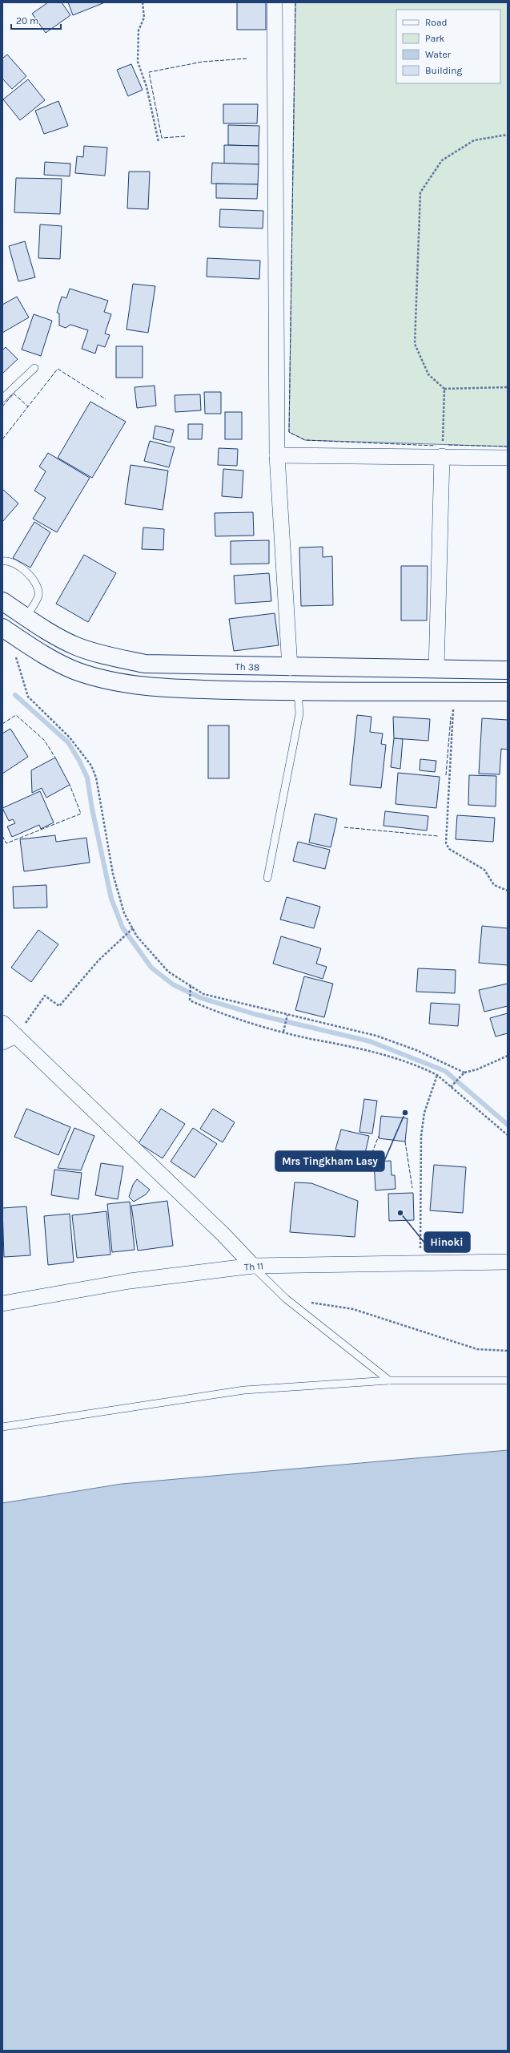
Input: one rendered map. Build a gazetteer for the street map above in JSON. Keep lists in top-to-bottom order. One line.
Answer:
{"streets":{"street":["Th 38","Th 11"]},"places":["Mrs Tingkham Lasy","Hinoki"],"legend":["Road","Park","Water","Building"],"scale_bar":"20 m"}
